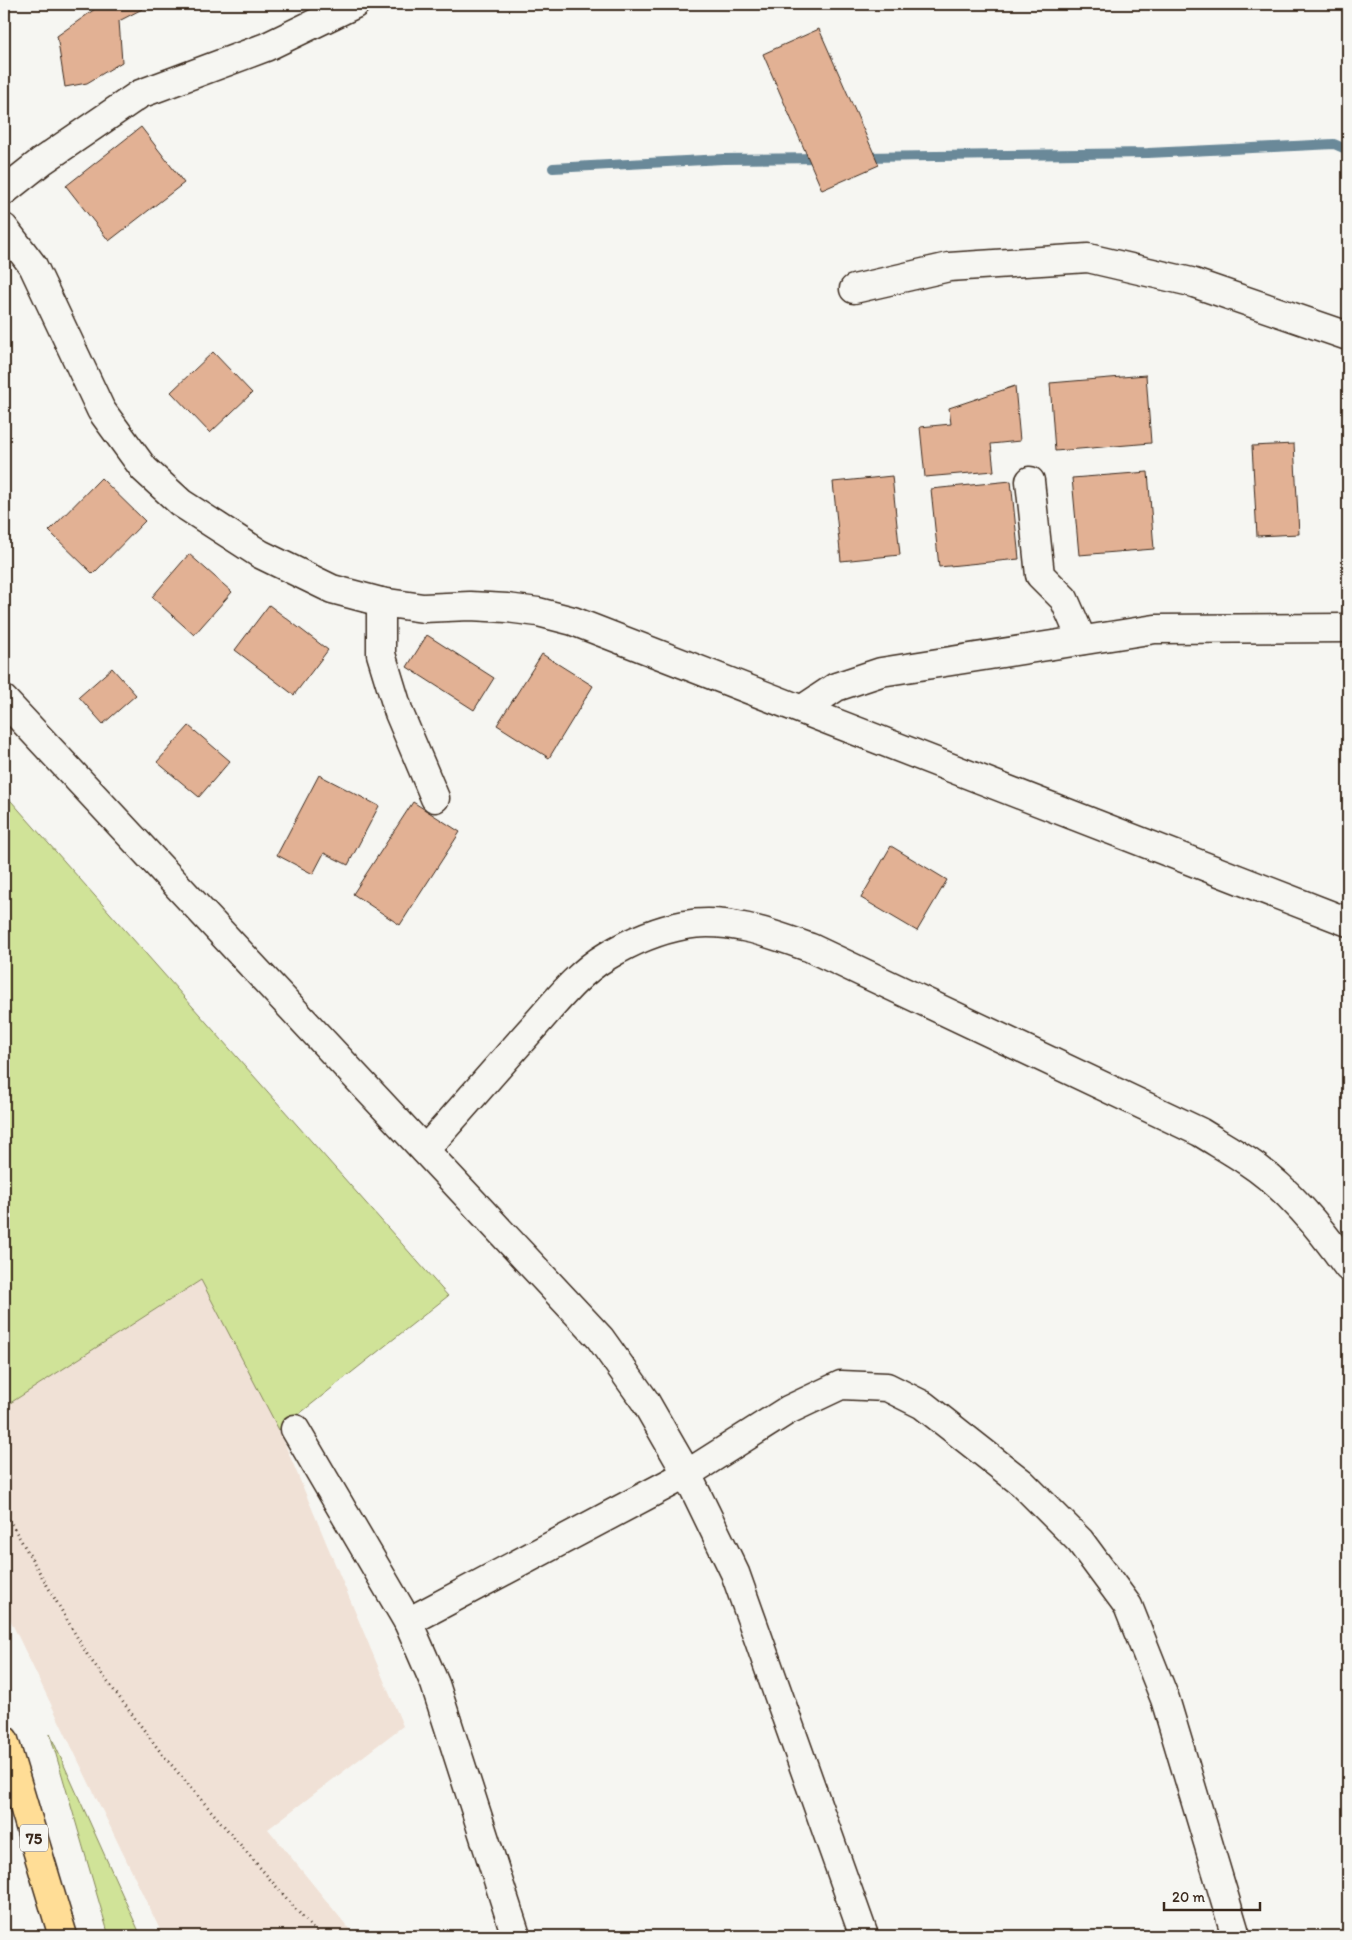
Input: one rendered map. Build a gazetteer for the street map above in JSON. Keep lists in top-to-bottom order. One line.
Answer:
{"streets":{"highway":["75"]},"scale_bar":"20 m"}
